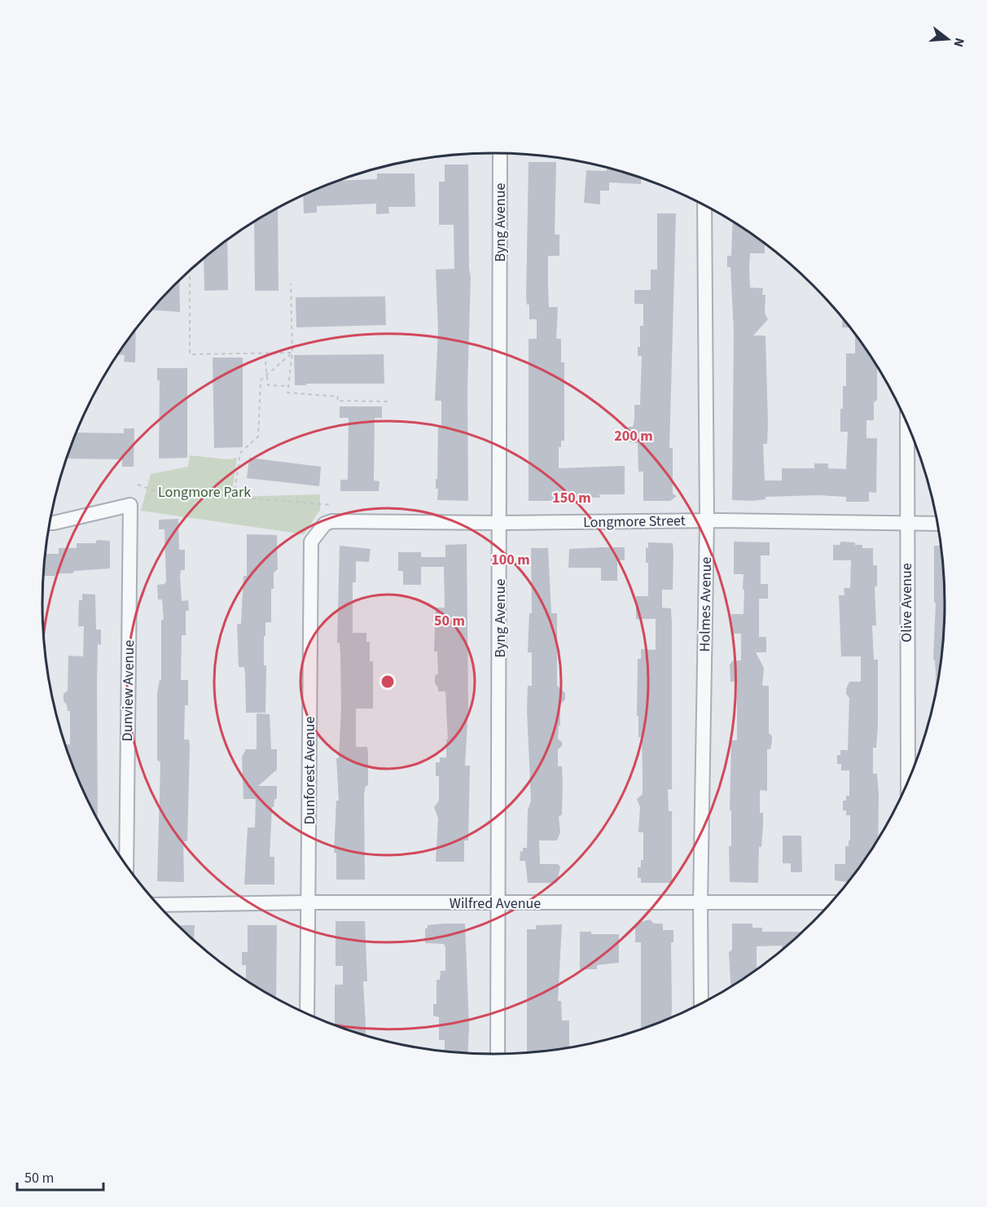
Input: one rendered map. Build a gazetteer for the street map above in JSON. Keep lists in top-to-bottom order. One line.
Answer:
{"streets":{"street":["Byng Avenue","Longmore Street","Olive Avenue","Holmes Avenue","Dunview Avenue","Dunforest Avenue","Wilfred Avenue"]},"crossings":[["Byng Avenue","Longmore Street"],["Byng Avenue","Wilfred Avenue"],["Longmore Street","Olive Avenue"],["Longmore Street","Holmes Avenue"],["Longmore Street","Dunforest Avenue"],["Holmes Avenue","Wilfred Avenue"],["Dunforest Avenue","Wilfred Avenue"]],"parks":["Longmore Park"],"scale_bar":"50 m","north":"right","rings":["200 m","150 m","100 m","50 m"]}
